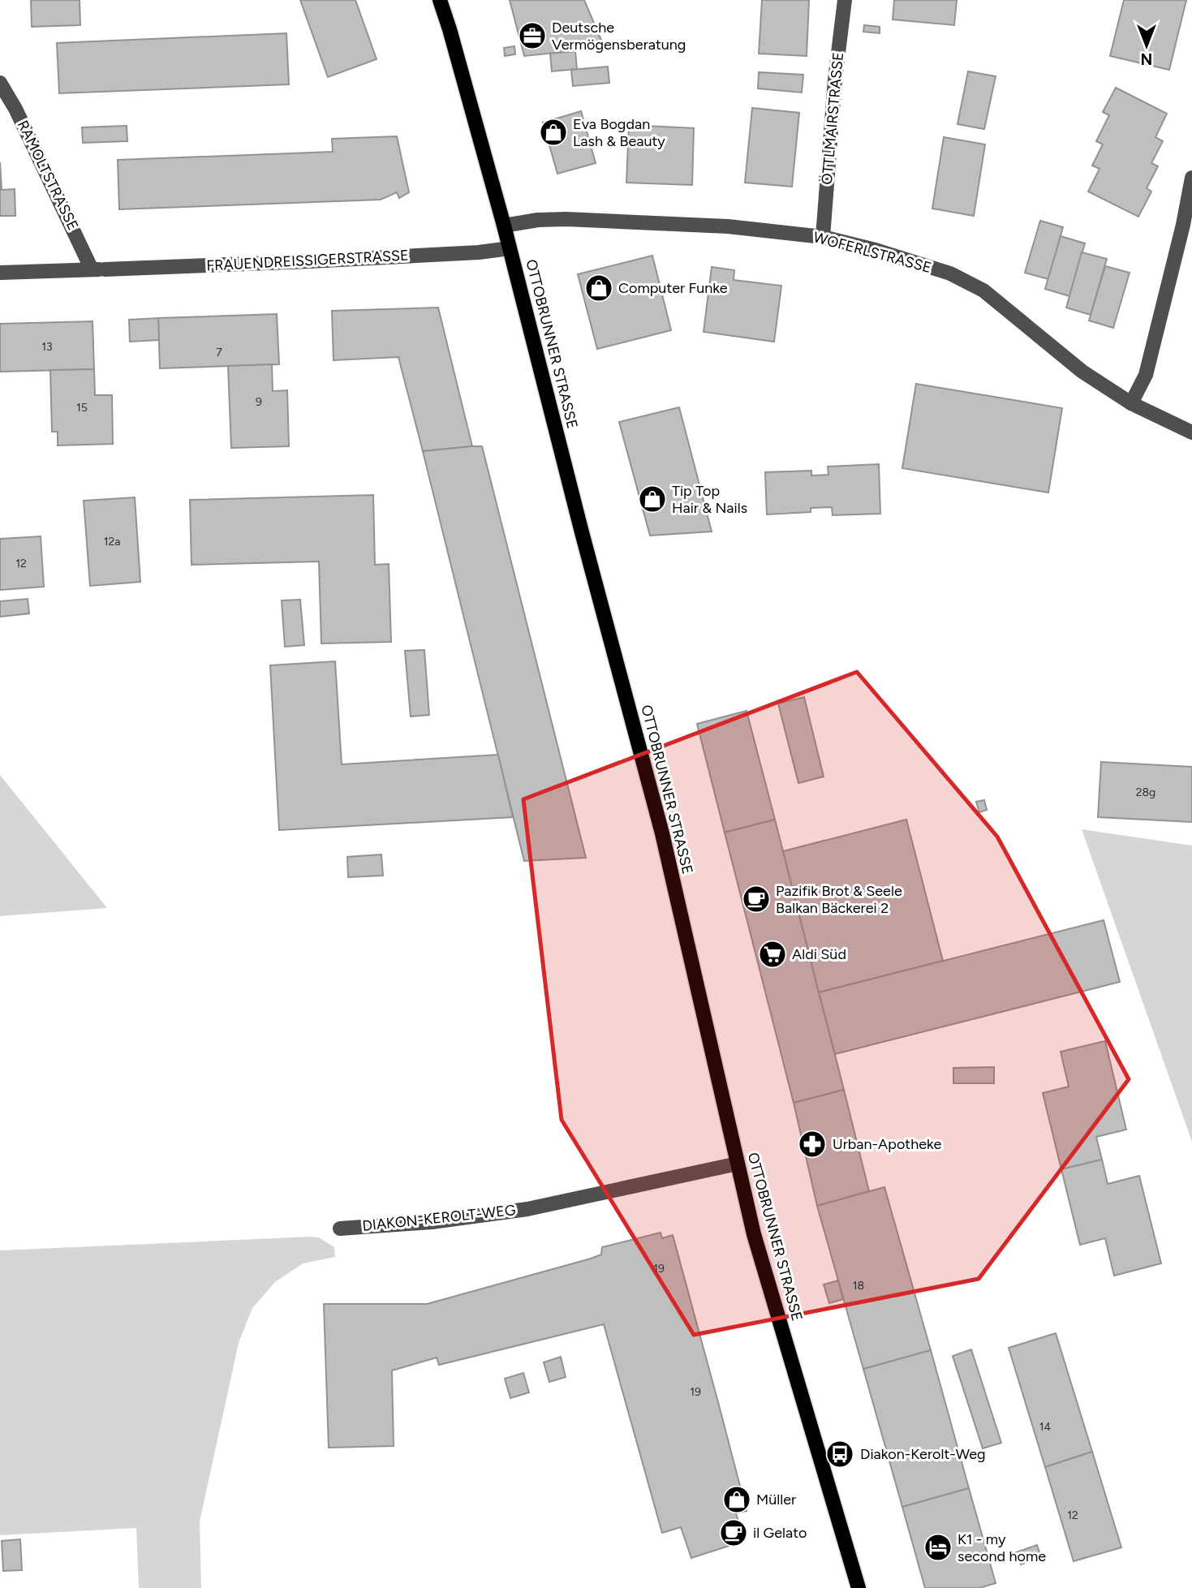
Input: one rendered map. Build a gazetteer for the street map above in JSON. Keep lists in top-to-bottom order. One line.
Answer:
{"streets":{"main road":["OTTOBRUNNER STRASSE"],"street":["ÖTTLMAIRSTRASSE","RAMOLTSTRASSE","WOFERLSTRASSE","FRAUENDREISSIGERSTRASSE","DIAKON-KEROLT-WEG"]},"crossings":[["ÖTTLMAIRSTRASSE","WOFERLSTRASSE"],["RAMOLTSTRASSE","FRAUENDREISSIGERSTRASSE"],["WOFERLSTRASSE","OTTOBRUNNER STRASSE"],["FRAUENDREISSIGERSTRASSE","OTTOBRUNNER STRASSE"],["OTTOBRUNNER STRASSE","DIAKON-KEROLT-WEG"]],"places":{"office":["Deutsche Vermögensberatung"],"shop":["Eva Bogdan Lash & Beauty","Computer Funke","Tip Top Hair & Nails","Müller"],"cafe":["Pazifik Brot & Seele Balkan Bäckerei 2","il Gelato"],"supermarket":["Aldi Süd"],"pharmacy":["Urban-Apotheke"],"bus stop":["Diakon-Kerolt-Weg"],"hotel":["K1 - my second home"]},"house_numbers":["13","7","9","15","12a","12","28g","19","18","19","14","12"],"north":"bottom"}
